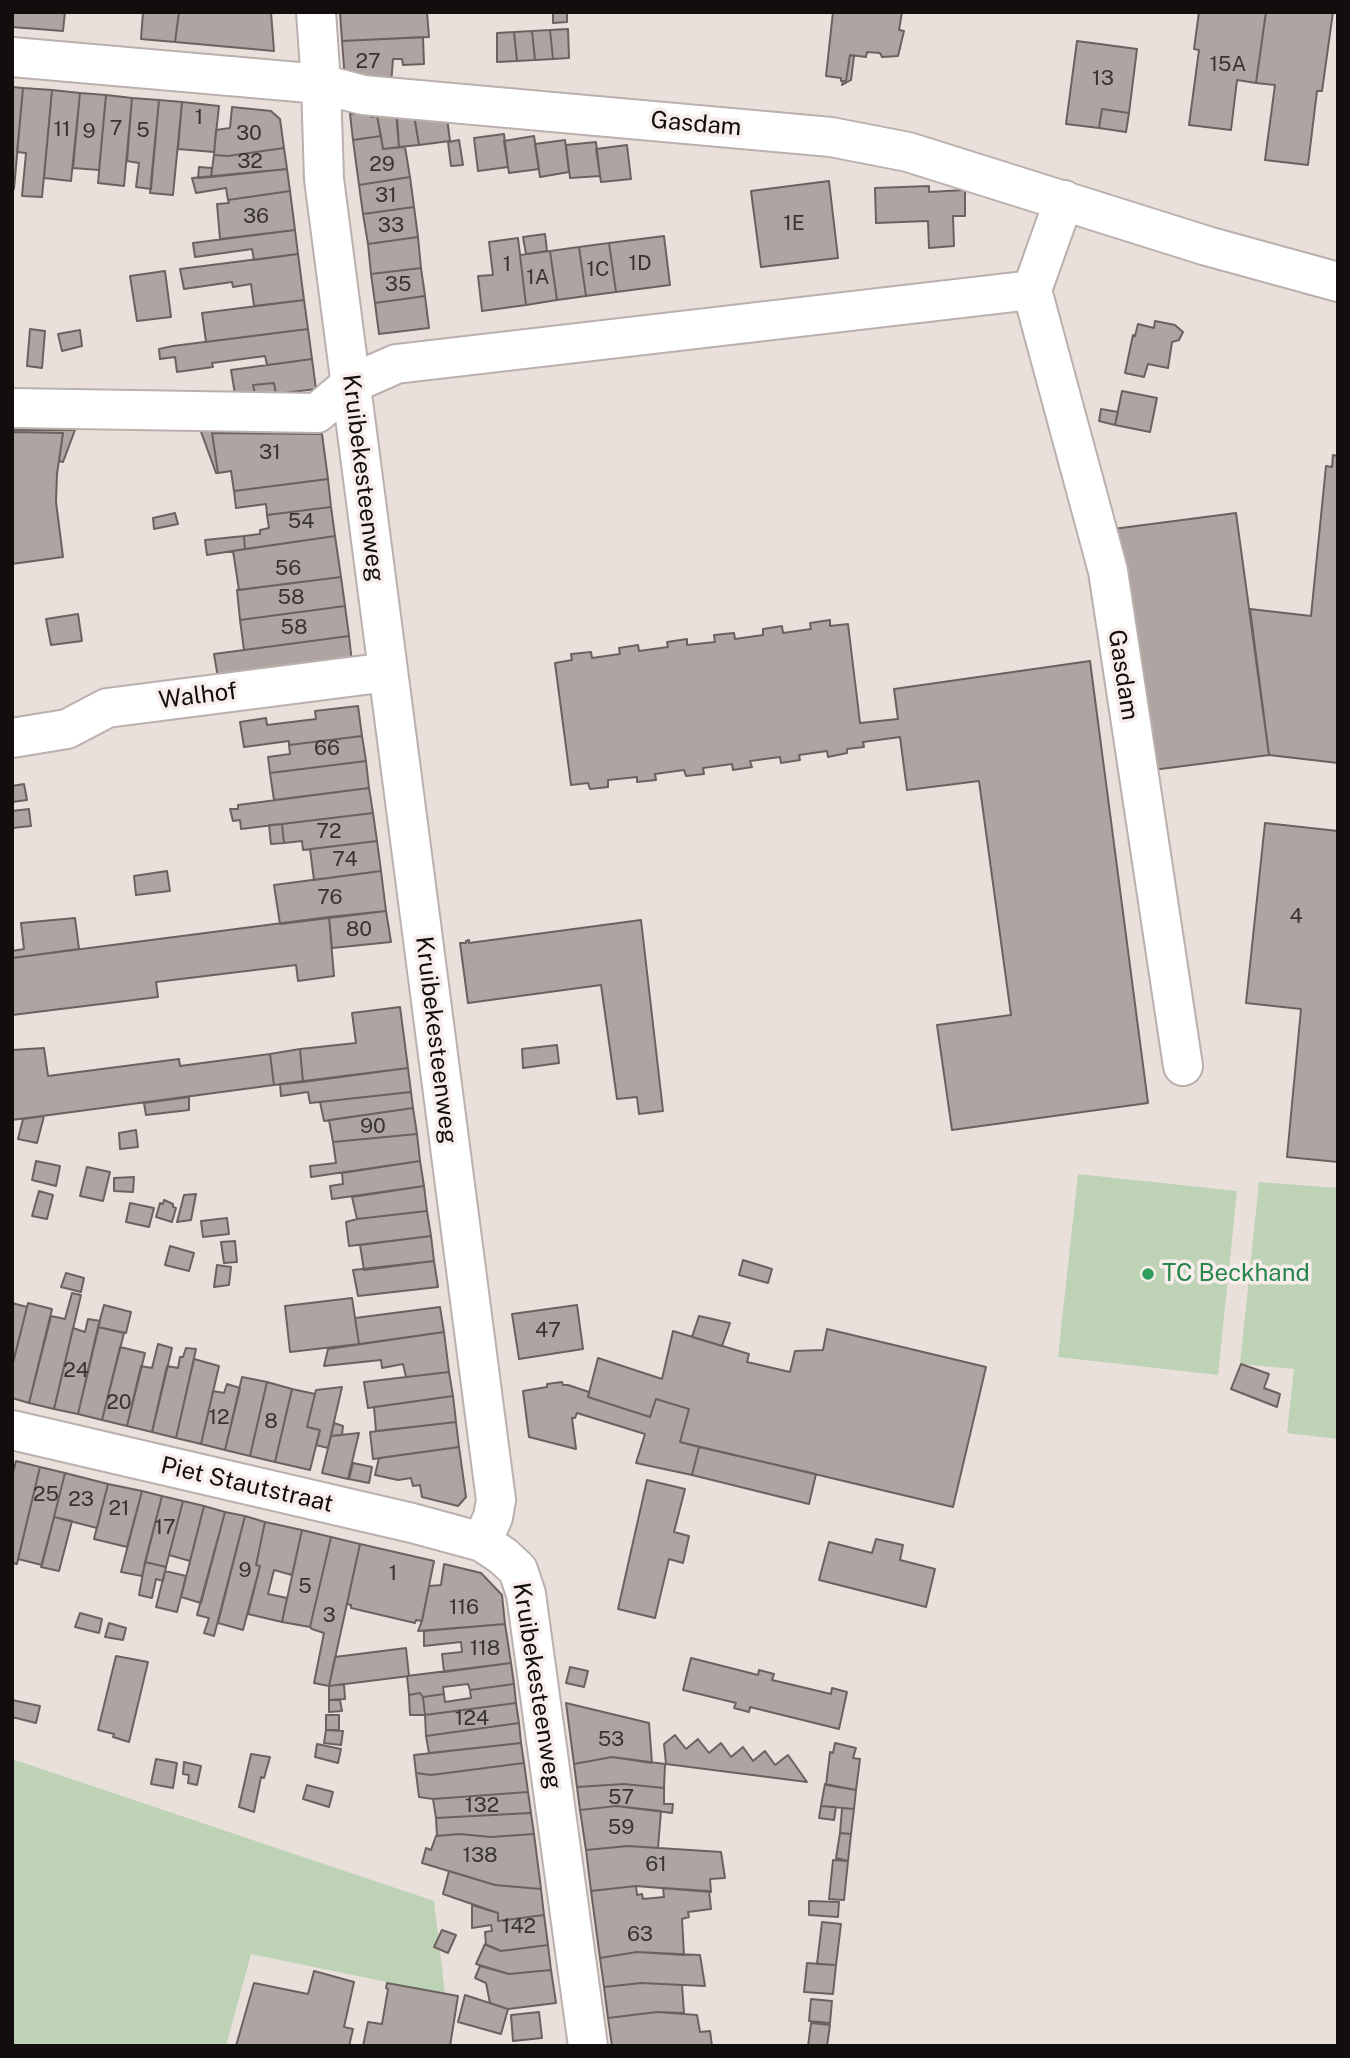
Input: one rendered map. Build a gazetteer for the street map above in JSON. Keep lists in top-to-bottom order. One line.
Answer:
{"streets":{"street":["Gasdam","Kruibekesteenweg","Walhof","Piet Stautstraat"]},"crossings":[["Gasdam","Kruibekesteenweg"],["Kruibekesteenweg","Walhof"],["Kruibekesteenweg","Piet Stautstraat"]],"places":["TC Beckhand"],"house_numbers":["27","15A","13","1","7","11","5","9","30","32","29","31","36","1E","33","1D","1","1C","1A","35","31","54","56","58","58","66","72","74","76","4","80","90","47","24","20","12","8","25","23","21","17","9","1","5","116","3","118","124","53","57","132","59","138","61","142","63"]}
